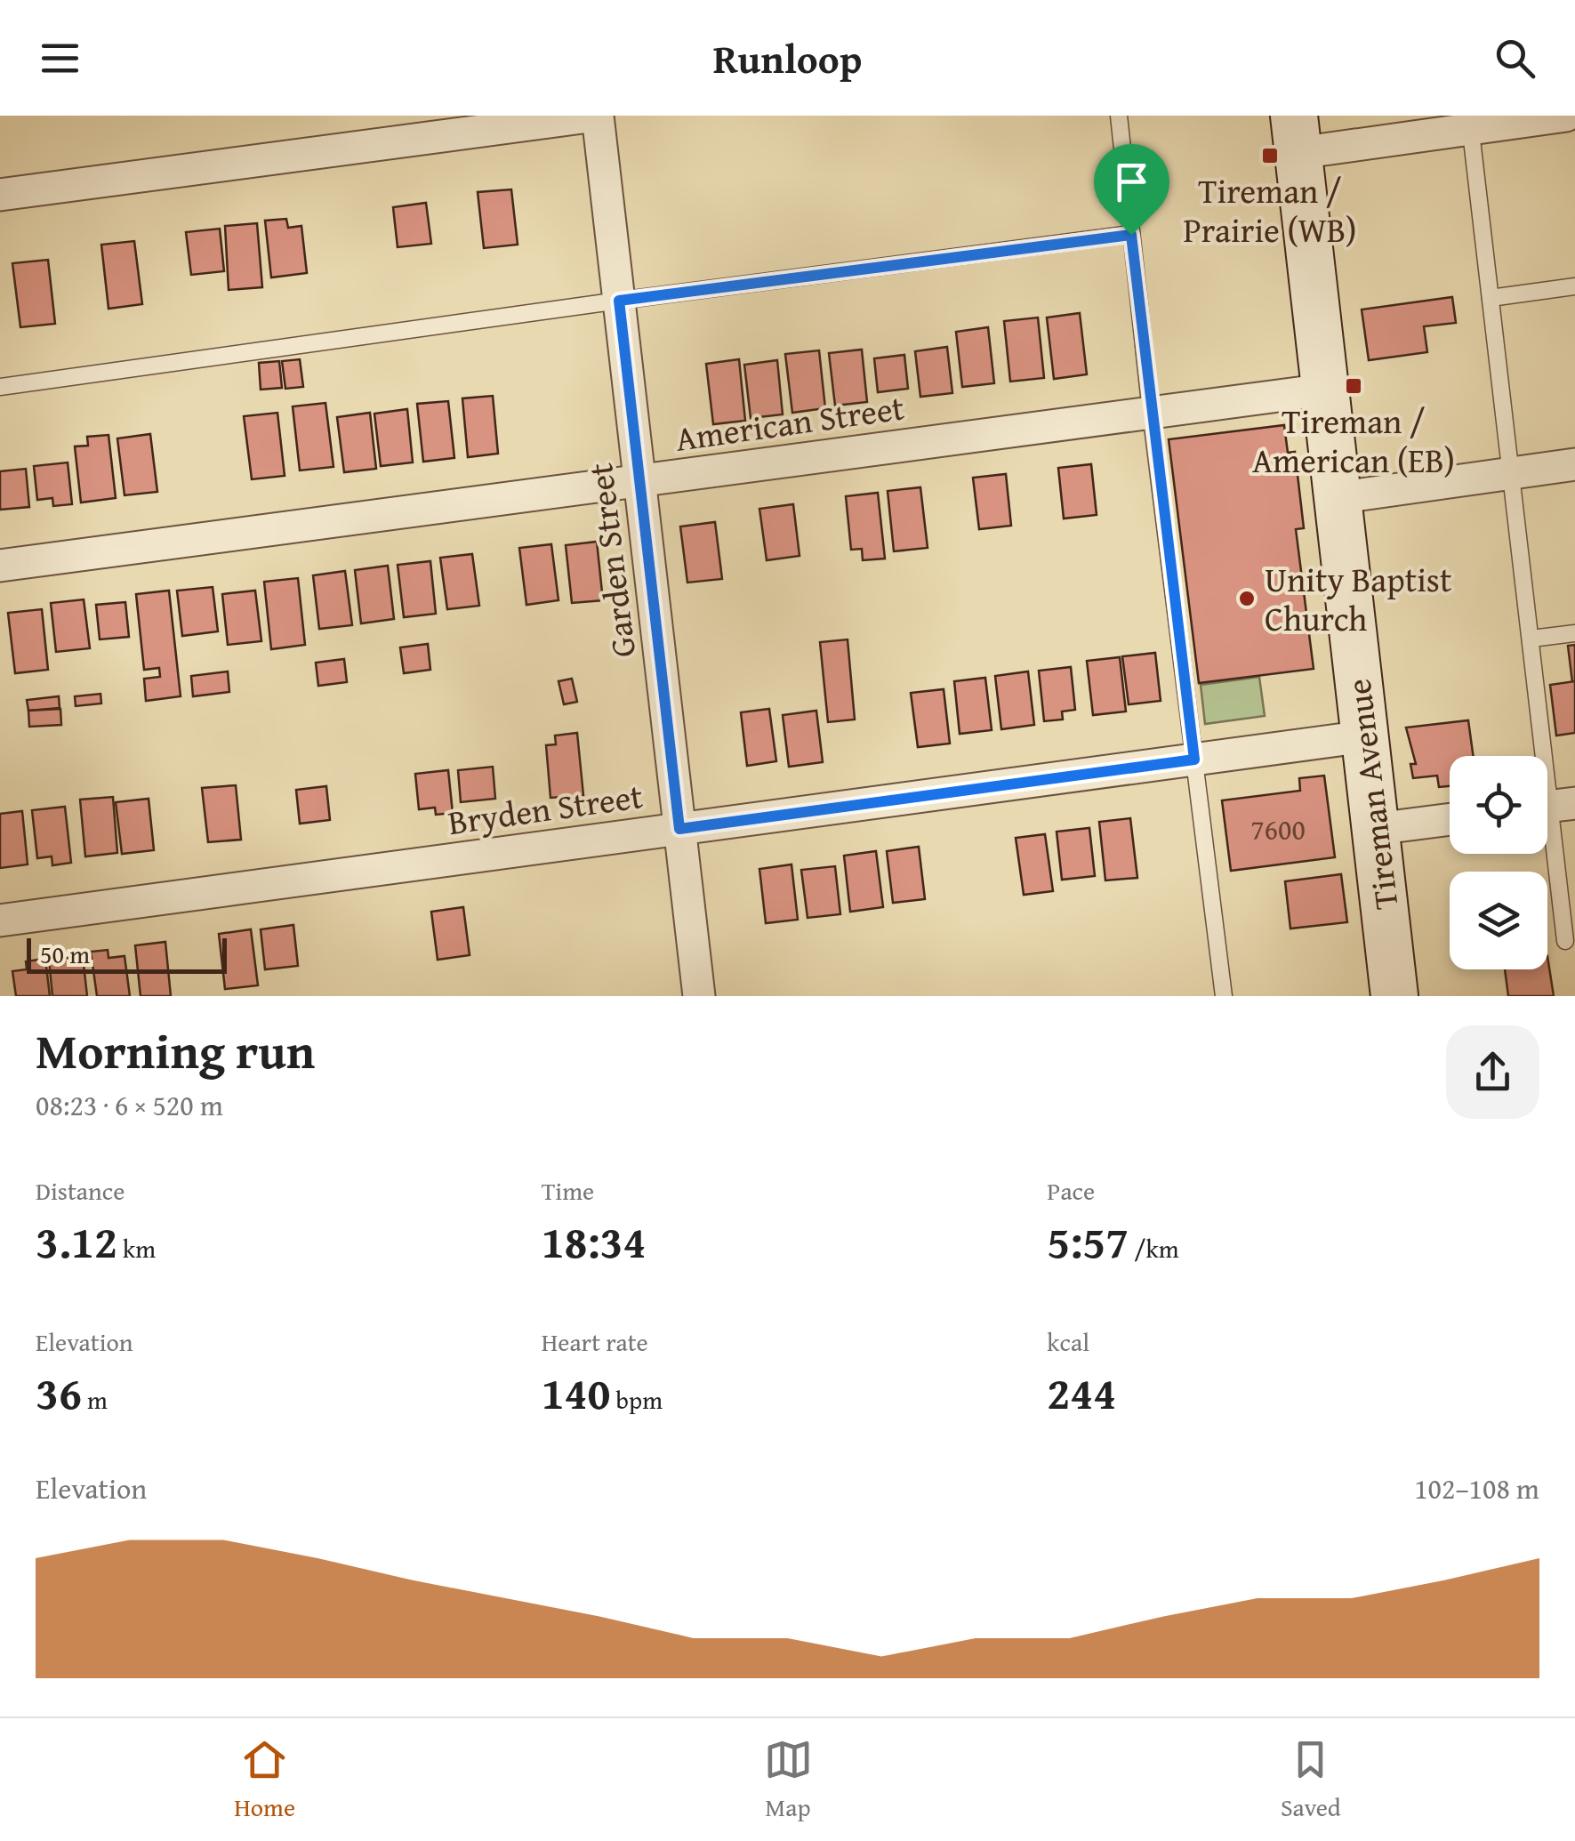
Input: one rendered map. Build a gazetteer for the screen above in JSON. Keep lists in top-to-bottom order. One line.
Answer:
{"streets":{"street":["American Street","Garden Street","Tireman Avenue","Bryden Street"]},"crossings":[["American Street","Garden Street"],["American Street","Tireman Avenue"],["Garden Street","Bryden Street"],["Tireman Avenue","Bryden Street"]],"places":{"transit":["Tireman / Prairie (WB)","Tireman / American (EB)"],"other":["Unity Baptist Church"]},"house_numbers":["7600"],"scale_bar":"50 m","page":{"header":"Runloop","scale":"50 m","heading":["Morning run","08:23 · 6 × 520 m"],"stats":[["Distance","3.12 km"],["Time","18:34"],["Pace","5:57 /km"],["Elevation","36 m"],["Heart rate","140 bpm"],["kcal","244"]],"chart":["Elevation","102–108 m"],"tabs":["Home","Map","Saved"]}}
